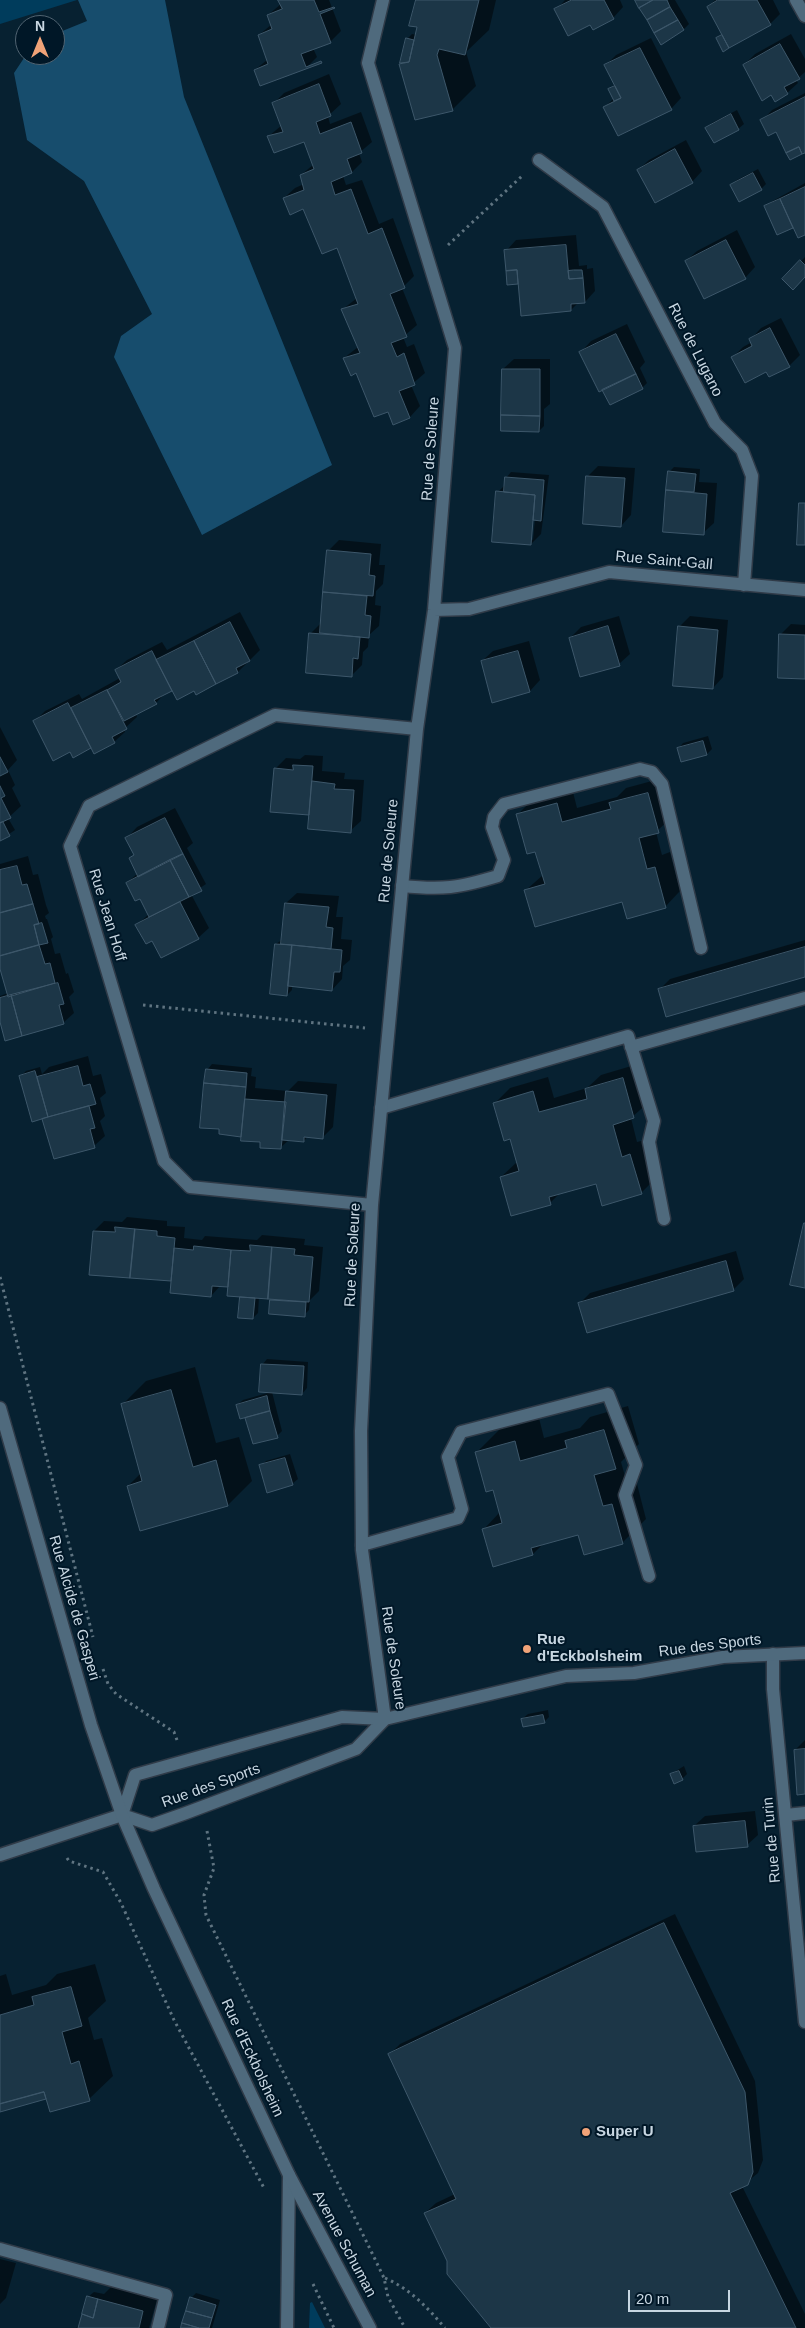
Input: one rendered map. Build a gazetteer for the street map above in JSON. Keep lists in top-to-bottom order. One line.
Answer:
{"streets":{"street":["Rue de Lugano","Rue de Soleure","Rue Saint-Gall","Rue Jean Hoff","Rue Alcide de Gasperi","Rue des Sports","Rue de Turin","Rue d'Eckbolsheim","Avenue Schuman"]},"crossings":[["Rue de Lugano","Rue Saint-Gall"],["Rue de Soleure","Rue Saint-Gall"],["Rue de Soleure","Rue Jean Hoff"],["Rue de Soleure","Rue des Sports"],["Rue Alcide de Gasperi","Rue des Sports"],["Rue Alcide de Gasperi","Rue d'Eckbolsheim"],["Rue des Sports","Rue de Turin"],["Rue des Sports","Rue d'Eckbolsheim"],["Rue d'Eckbolsheim","Avenue Schuman"]],"places":["Rue d'Eckbolsheim","Super U"],"scale_bar":"20 m","north":"top"}
